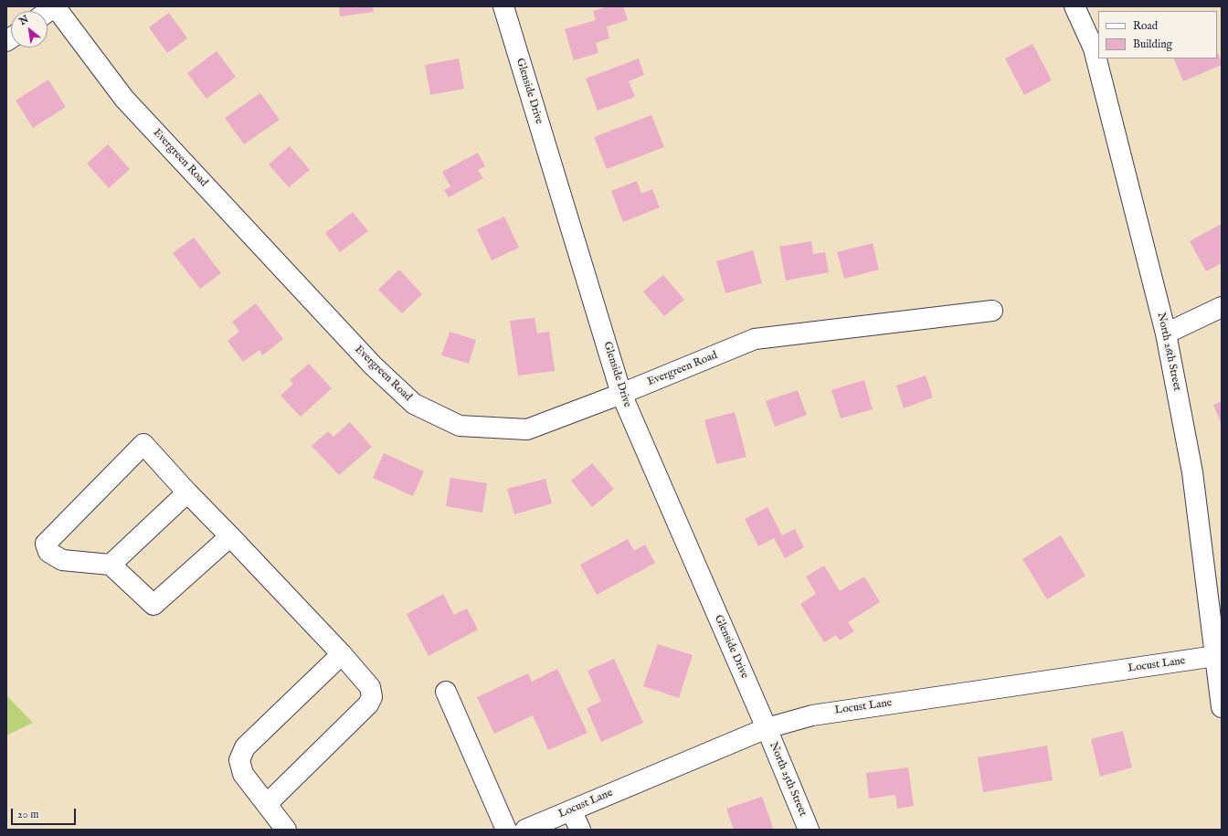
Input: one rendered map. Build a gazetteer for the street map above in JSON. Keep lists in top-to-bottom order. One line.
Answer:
{"streets":{"street":["Glenside Drive","Evergreen Road","North 26th Street","Locust Lane","North 25th Street"]},"crossings":[["Glenside Drive","Evergreen Road"],["Glenside Drive","Locust Lane"],["Glenside Drive","North 25th Street"],["North 26th Street","Locust Lane"],["Locust Lane","North 25th Street"]],"legend":["Road","Building"],"scale_bar":"20 m","north":"top left"}
